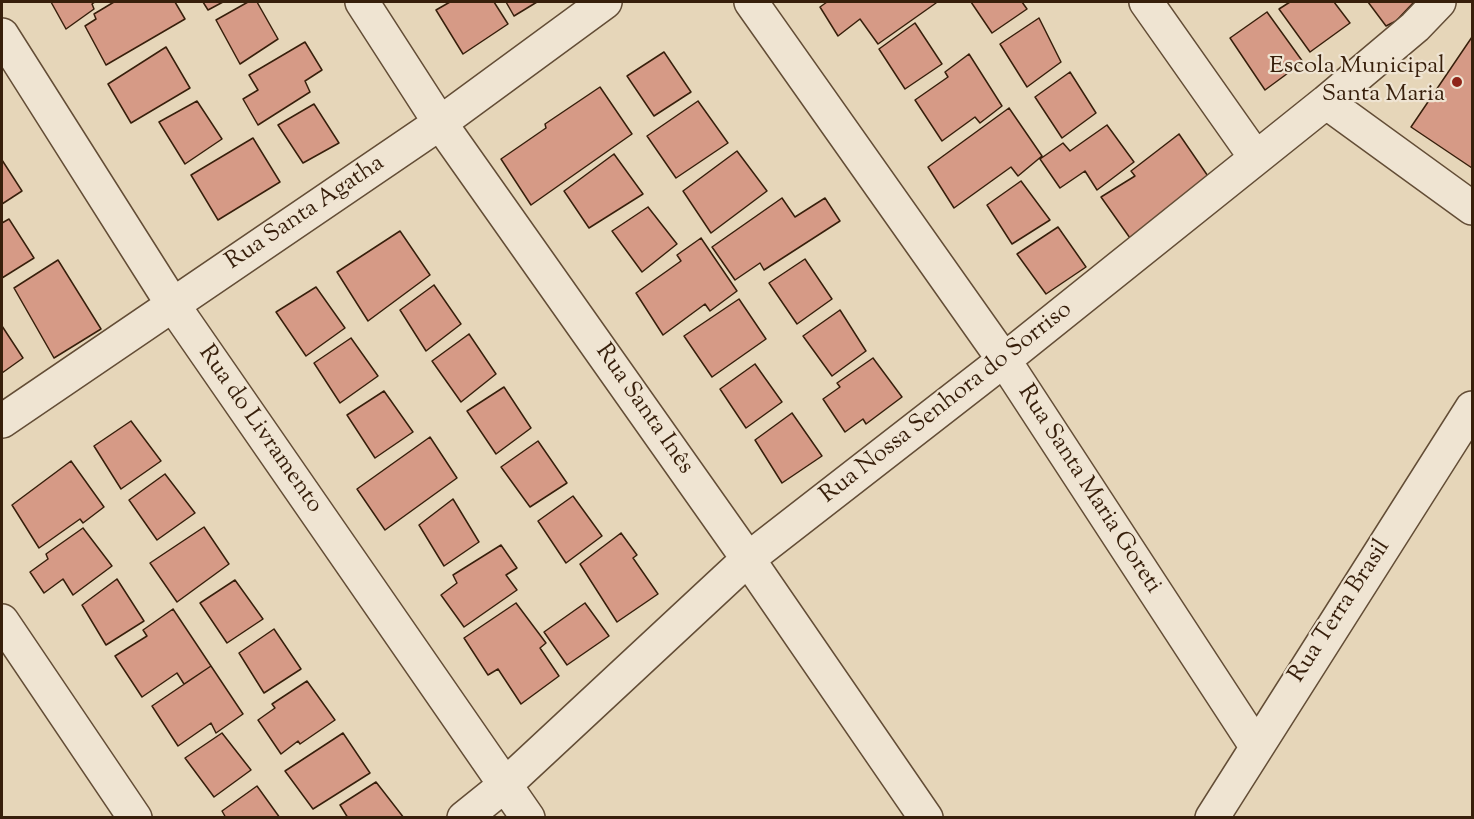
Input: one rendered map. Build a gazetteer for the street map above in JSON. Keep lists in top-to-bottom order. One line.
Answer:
{"streets":{"street":["Rua Santa Agatha","Rua Nossa Senhora do Sorriso","Rua Santa Inês","Rua do Livramento","Rua Santa Maria Goreti","Rua Terra Brasil"]},"crossings":[["Rua Santa Agatha","Rua Santa Inês"],["Rua Santa Agatha","Rua do Livramento"],["Rua Nossa Senhora do Sorriso","Rua Santa Inês"],["Rua Nossa Senhora do Sorriso","Rua do Livramento"],["Rua Nossa Senhora do Sorriso","Rua Santa Maria Goreti"],["Rua Santa Maria Goreti","Rua Terra Brasil"]],"places":["Escola Municipal Santa Maria"]}
